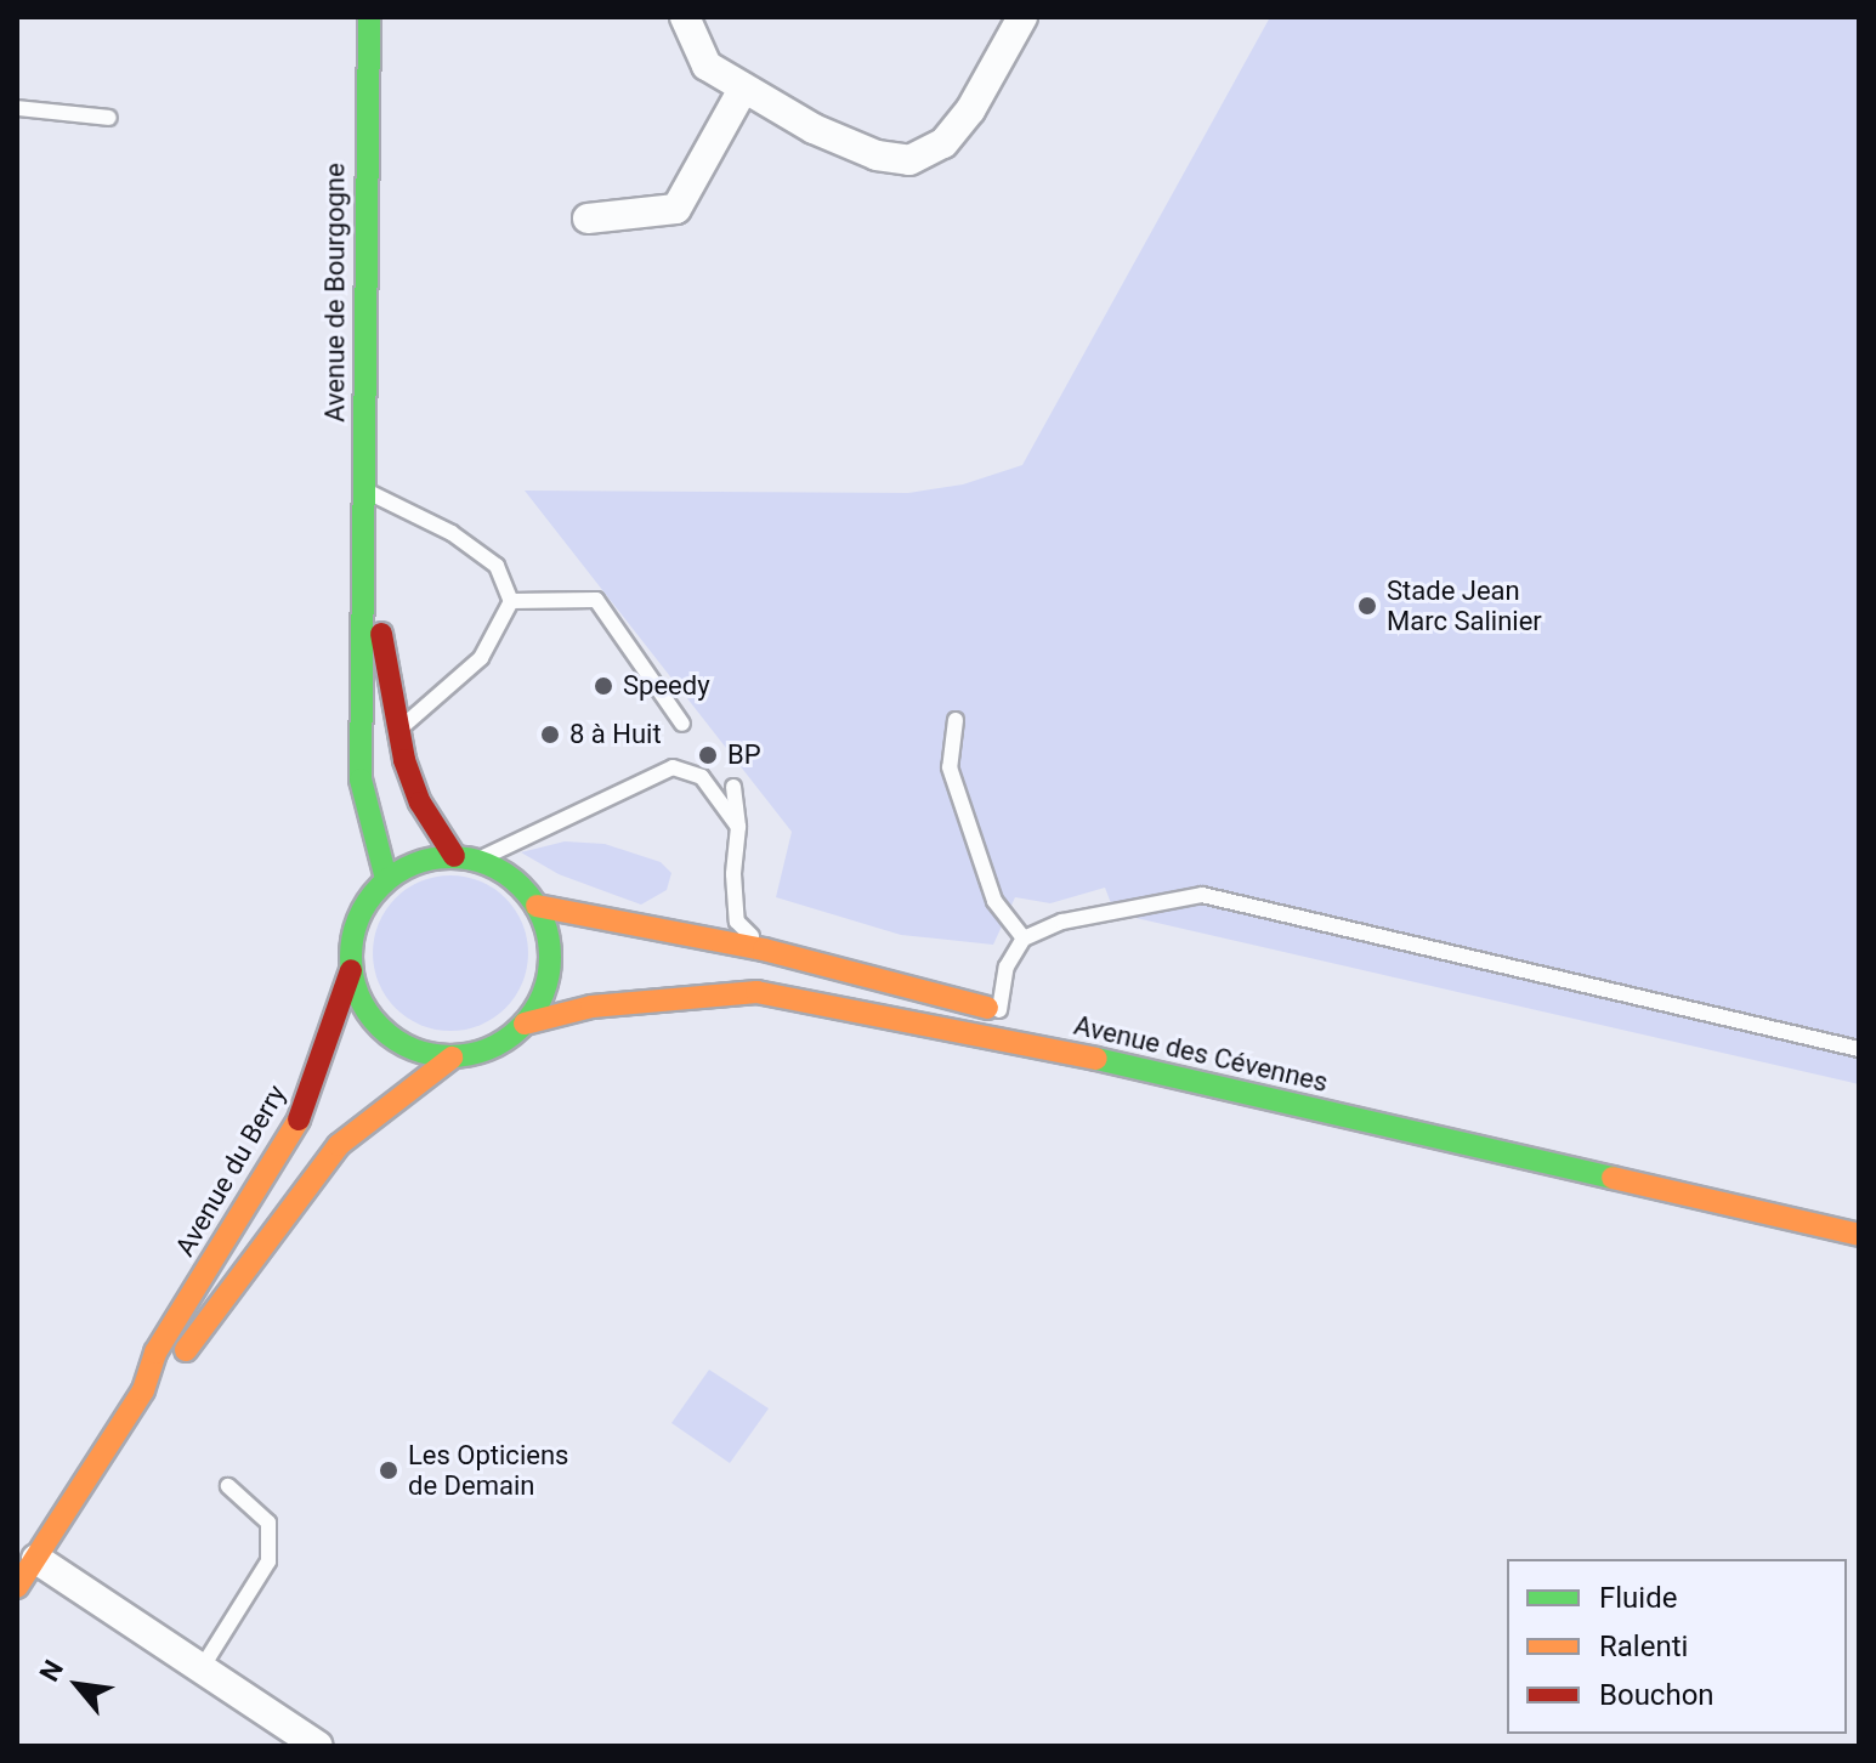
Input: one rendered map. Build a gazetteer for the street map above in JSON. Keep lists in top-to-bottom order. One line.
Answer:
{"streets":{"street":["Avenue de Bourgogne","Avenue des Cévennes","Avenue du Berry"]},"crossings":[["Avenue de Bourgogne","Avenue des Cévennes"],["Avenue de Bourgogne","Avenue du Berry"],["Avenue des Cévennes","Avenue du Berry"]],"places":["Stade Jean Marc Salinier","Speedy","8 à Huit","BP","Les Opticiens de Demain"],"legend":["Fluide","Ralenti","Bouchon"],"north":"top left"}
